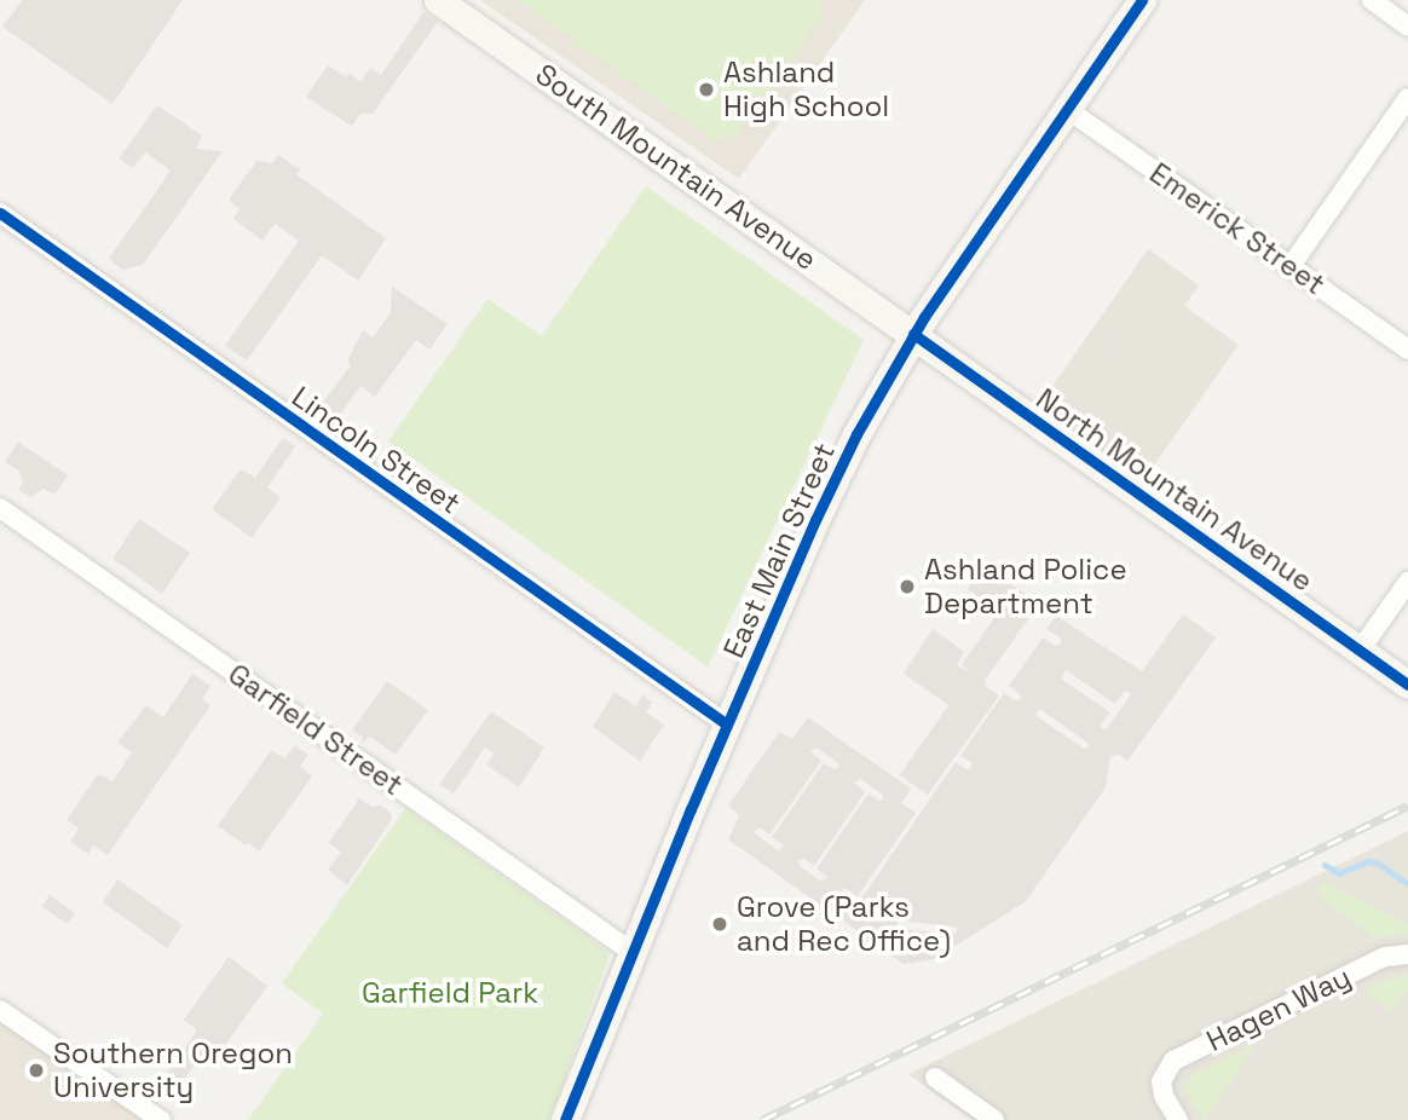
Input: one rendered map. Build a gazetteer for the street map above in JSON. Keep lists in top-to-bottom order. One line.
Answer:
{"streets":{"street":["South Mountain Avenue","Emerick Street","Lincoln Street","North Mountain Avenue","East Main Street","Garfield Street","Hagen Way"]},"crossings":[["South Mountain Avenue","North Mountain Avenue"],["South Mountain Avenue","East Main Street"],["Emerick Street","East Main Street"],["Lincoln Street","East Main Street"],["North Mountain Avenue","East Main Street"],["East Main Street","Garfield Street"]],"parks":["Garfield Park"],"places":["Ashland High School","Ashland Police Department","Grove (Parks and Rec Office)","Southern Oregon University"]}
